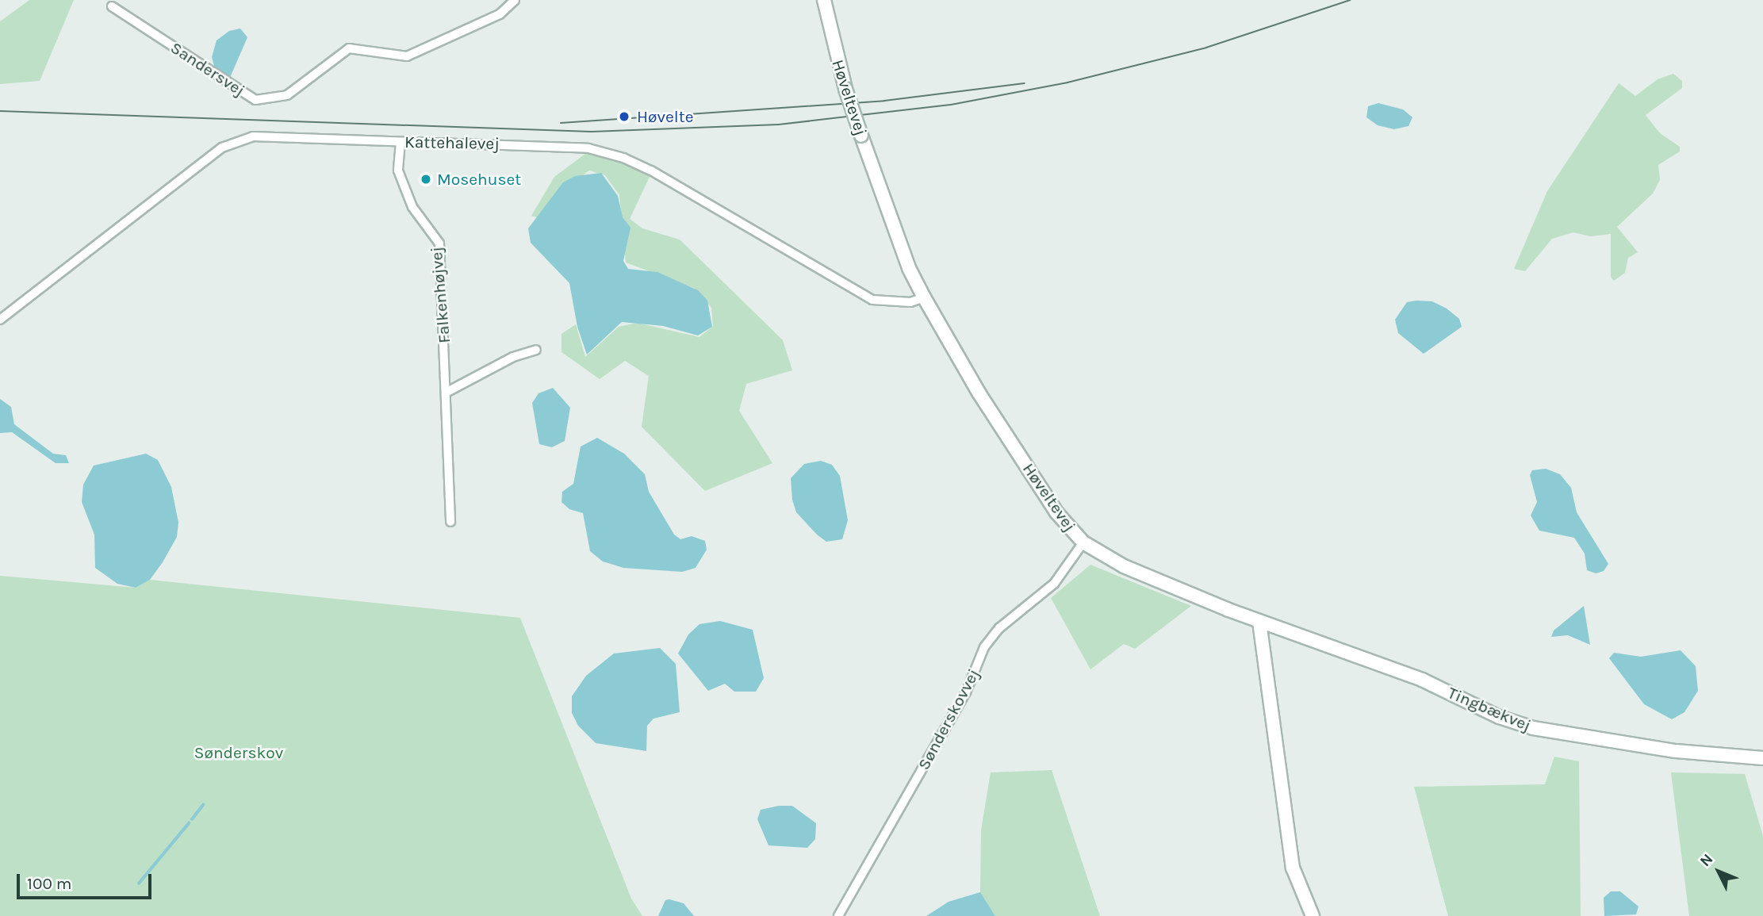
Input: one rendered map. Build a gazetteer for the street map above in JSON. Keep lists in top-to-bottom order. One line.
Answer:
{"streets":{"street":["Sandersvej","Høveltevej","Kattehalevej","Falkenhøjvej","Tingbækvej","Sønderskovvej"]},"crossings":[["Høveltevej","Kattehalevej"],["Høveltevej","Tingbækvej"],["Høveltevej","Sønderskovvej"],["Kattehalevej","Falkenhøjvej"]],"parks":["Sønderskov"],"places":["Høvelte","Mosehuset"],"scale_bar":"100 m","north":"top left"}
